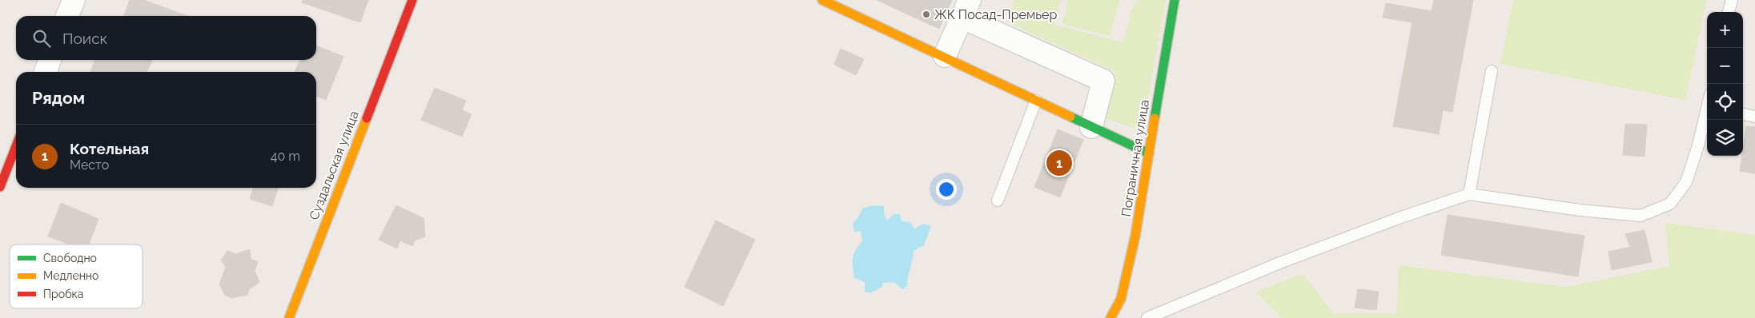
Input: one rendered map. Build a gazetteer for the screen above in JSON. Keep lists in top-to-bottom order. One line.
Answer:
{"streets":{"street":["Пограничная улица","Суздальская улица"]},"places":["ЖК Посад-Премьер"],"legend":["Свободно","Медленно","Пробка"],"page":{"map_buttons":["+","−"],"search":"Поиск","heading":"Рядом","list":[{"mark":"1","name":"Котельная","note":"Место","value":"40 m"}],"pins":"1"}}
